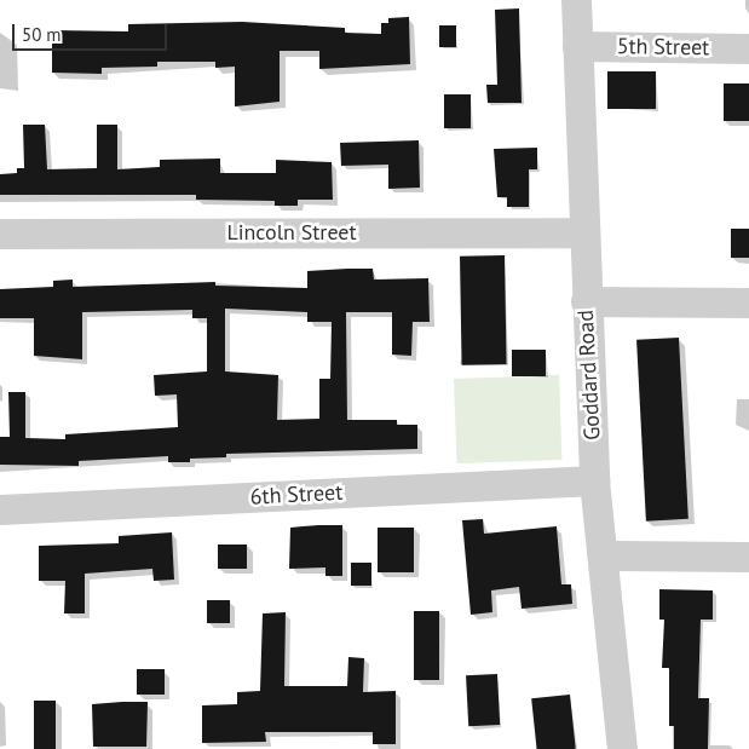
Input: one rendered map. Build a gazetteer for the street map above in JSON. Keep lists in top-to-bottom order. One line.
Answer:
{"streets":{"street":["5th Street","Lincoln Street","Goddard Road","6th Street"]},"crossings":[["5th Street","Goddard Road"],["Lincoln Street","Goddard Road"],["Goddard Road","6th Street"]],"scale_bar":"50 m"}
